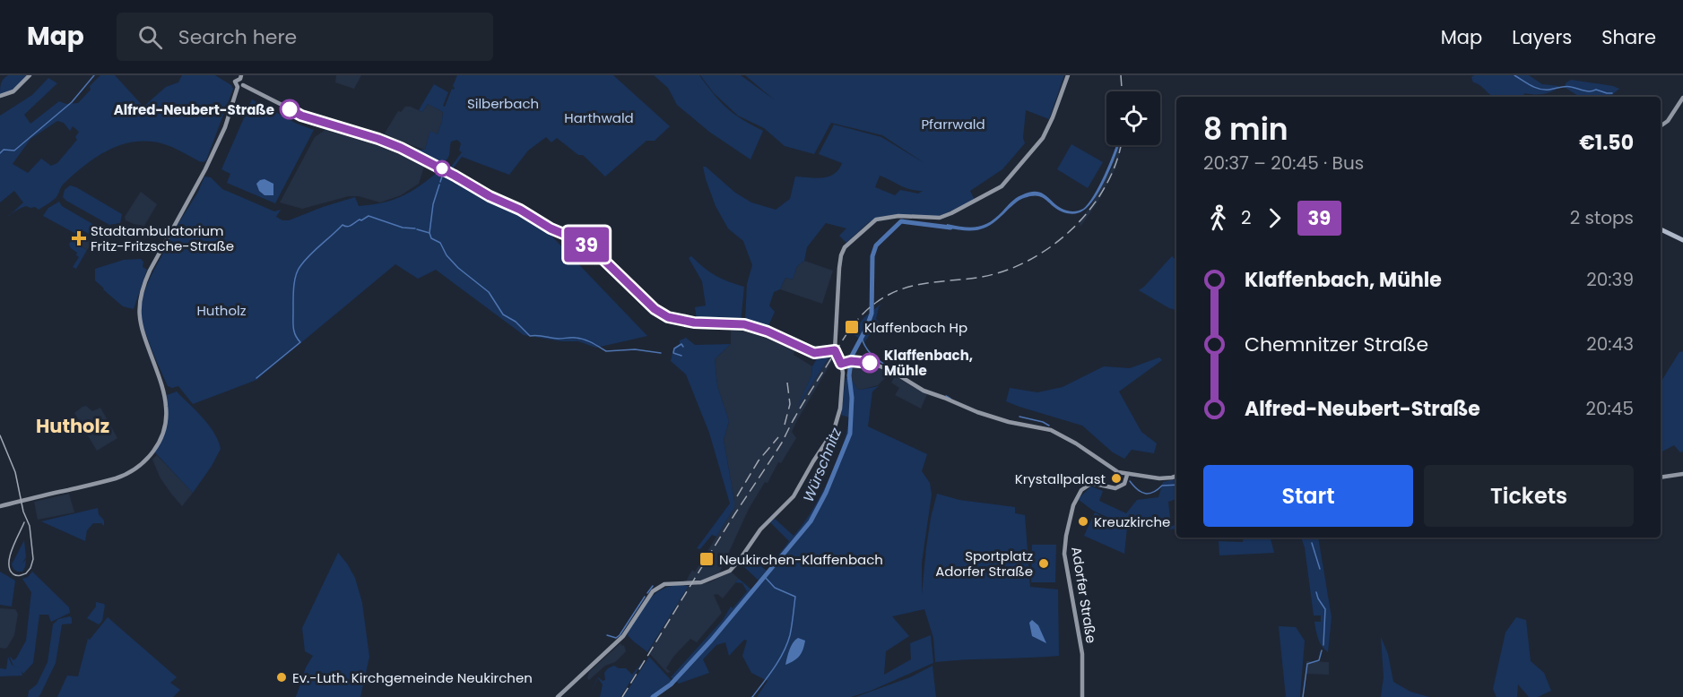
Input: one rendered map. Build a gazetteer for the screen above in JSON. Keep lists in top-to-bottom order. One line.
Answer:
{"streets":{"main road":["Adorfer Straße"]},"districts":["Hutholz"],"water":["Würschnitz"],"parks":["Silberbach","Harthwald","Pfarrwald","Hutholz"],"places":{"other":["Alfred-Neubert-Straße","Klaffenbach, Mühle","Krystallpalast","Kreuzkirche","Sportplatz Adorfer Straße","Ev.-Luth. Kirchgemeinde Neukirchen"],"health":["Stadtambulatorium Fritz-Fritzsche-Straße"],"transit":["Klaffenbach Hp","Neukirchen-Klaffenbach"]},"lines":["bus line 39"],"page":{"header":"Map","search":"Search here","nav":["Map","Layers","Share"],"on_map":"39","heading":["8 min","20:37 – 20:45 · Bus","€1.50"],"legs":["2","39","2 stops"],"list":[{"name":"Klaffenbach, Mühle","value":"20:39"},{"name":"Chemnitzer Straße","value":"20:43"},{"name":"Alfred-Neubert-Straße","value":"20:45"}],"buttons":["Start","Tickets"]}}
